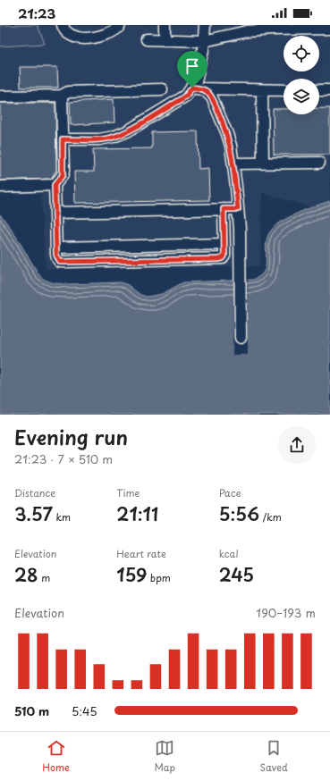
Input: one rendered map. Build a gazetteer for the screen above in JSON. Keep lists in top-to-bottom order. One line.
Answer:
{"page":{"status":"21:23","heading":["Evening run","21:23 · 7 × 510 m"],"stats":[["Distance","3.57 km"],["Time","21:11"],["Pace","5:56 /km"],["Elevation","28 m"],["Heart rate","159 bpm"],["kcal","245"]],"chart":["Elevation","190–193 m"],"list":[{"name":"510 m","note":"5:45"}],"tabs":["Home","Map","Saved"]}}
